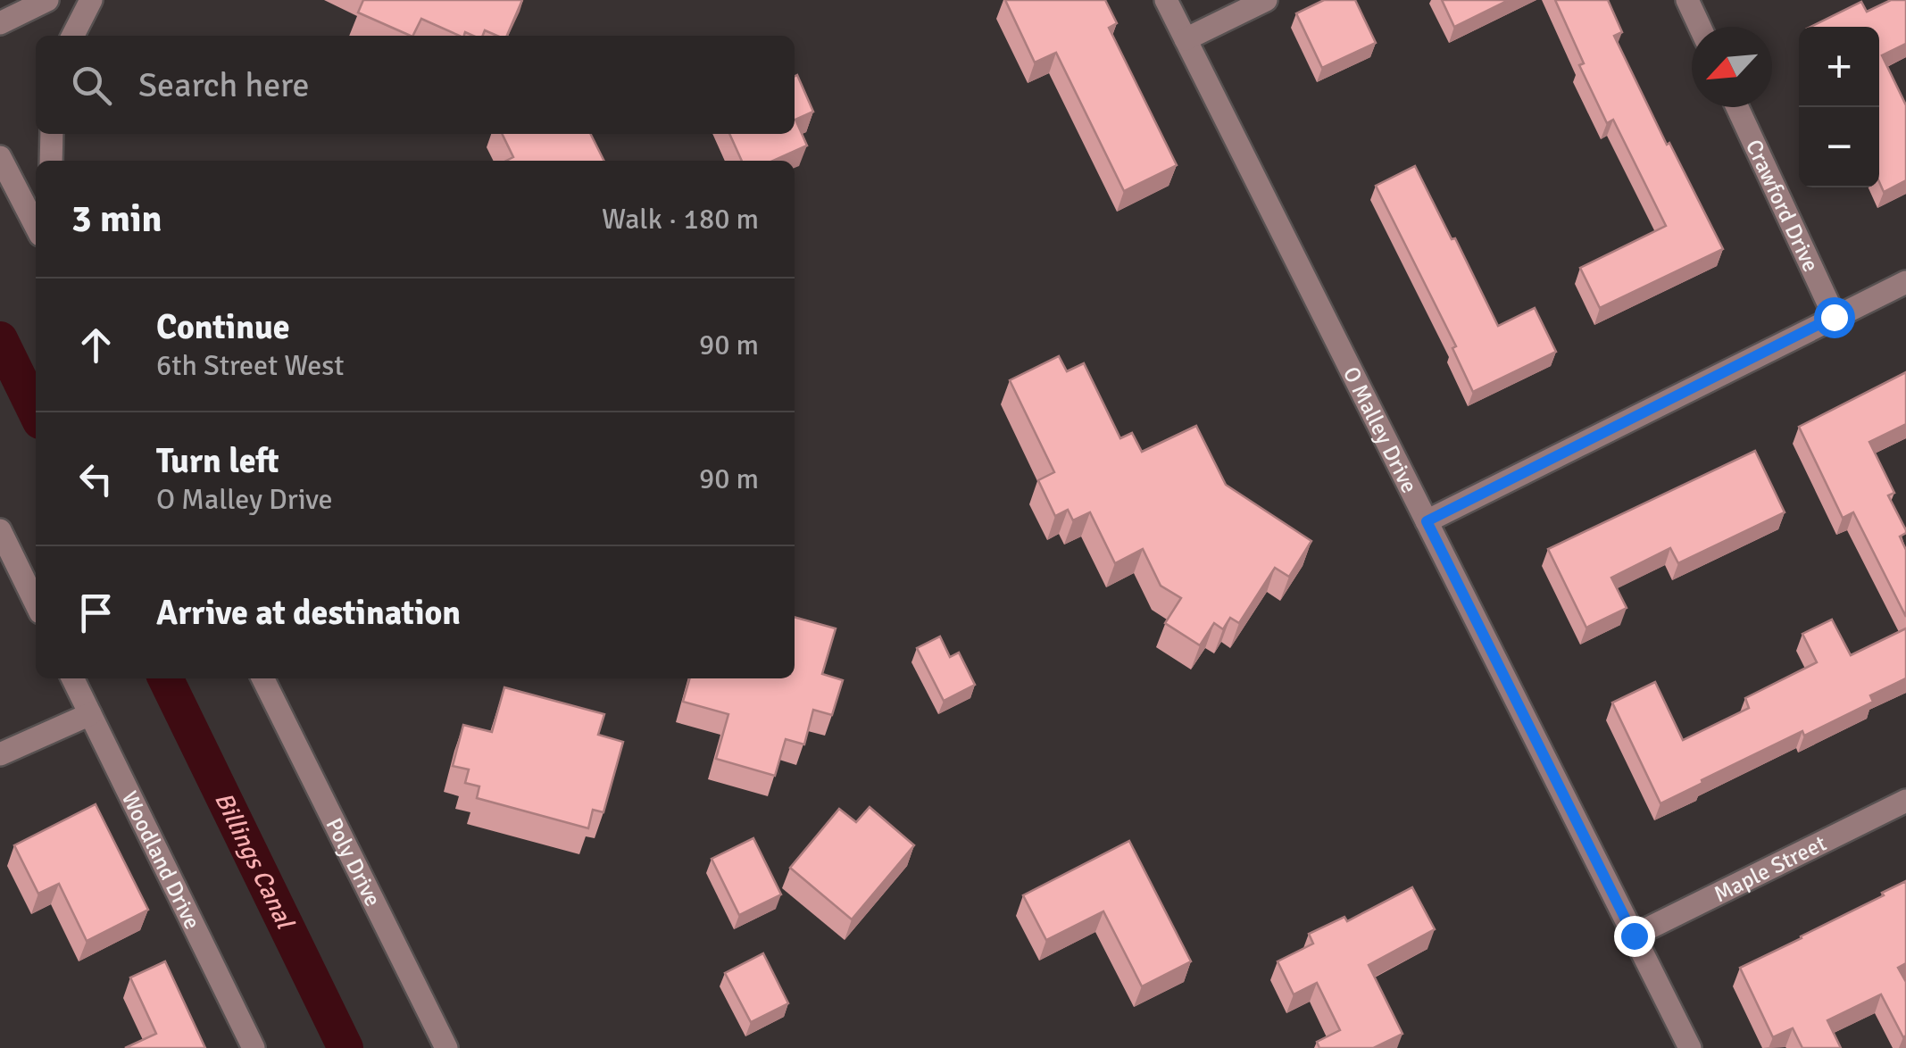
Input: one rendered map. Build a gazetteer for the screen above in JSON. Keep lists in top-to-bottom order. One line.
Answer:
{"streets":{"street":["Crawford Drive","O Malley Drive","Poly Drive","Woodland Drive","Maple Street"]},"crossings":[["O Malley Drive","Maple Street"]],"water":["Billings Canal"],"north":"bottom left","page":{"map_buttons":["+","−"],"search":"Search here","heading":["3 min","Walk · 180 m"],"list":[["Continue","6th Street West","90 m"],["Turn left","O Malley Drive","90 m"],"Arrive at destination"]}}
